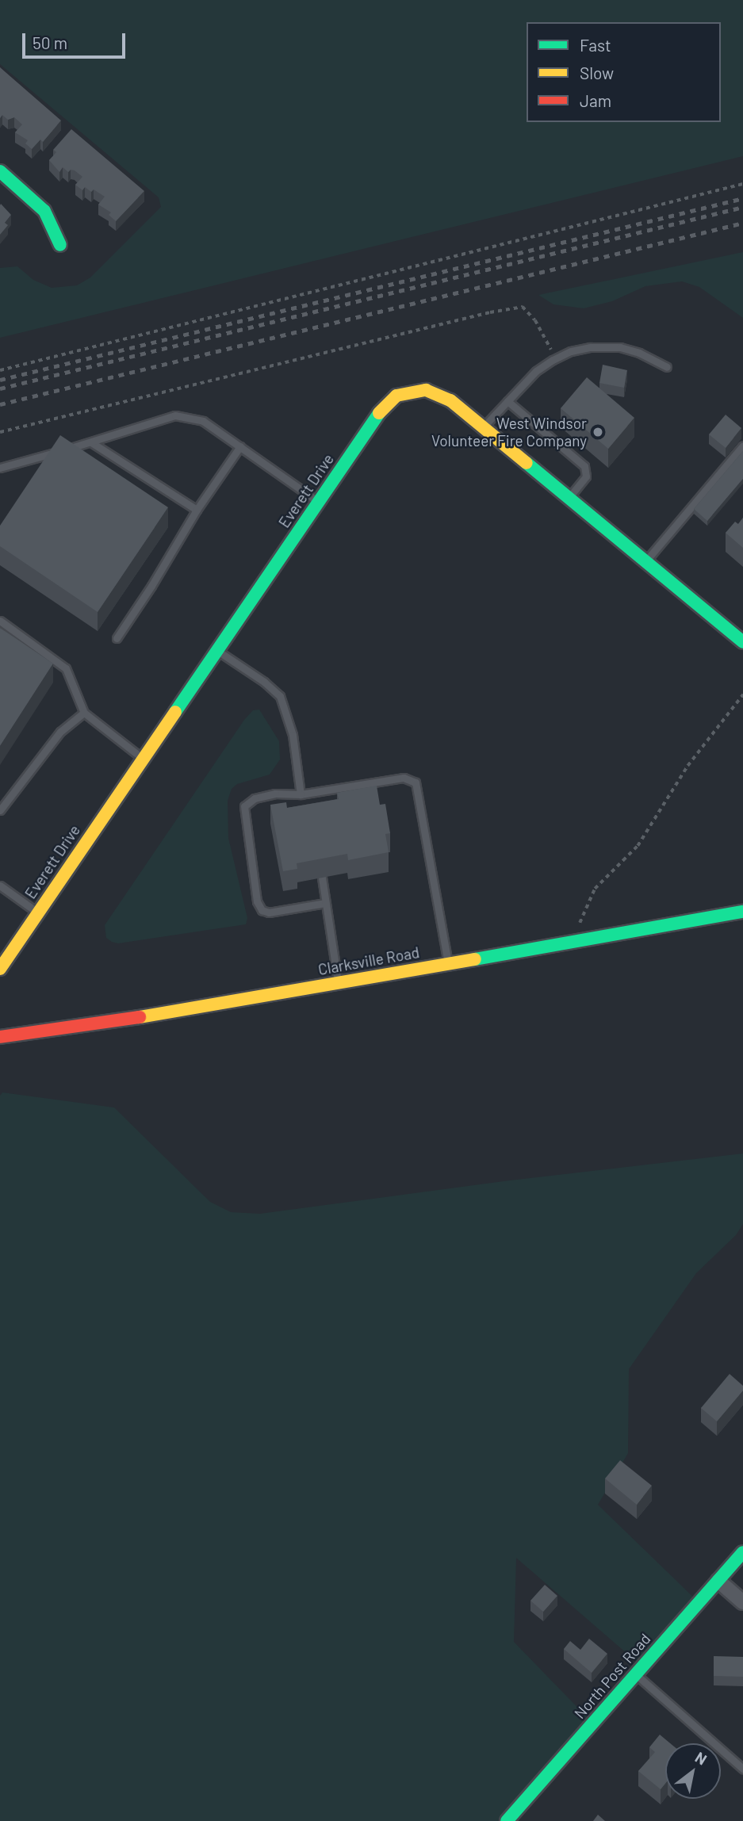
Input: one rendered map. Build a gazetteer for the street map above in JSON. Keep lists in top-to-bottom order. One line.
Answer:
{"streets":{"street":["Everett Drive","Clarksville Road","North Post Road"]},"places":["West Windsor Volunteer Fire Company"],"legend":["Fast","Slow","Jam"],"scale_bar":"50 m","north":"top right"}
